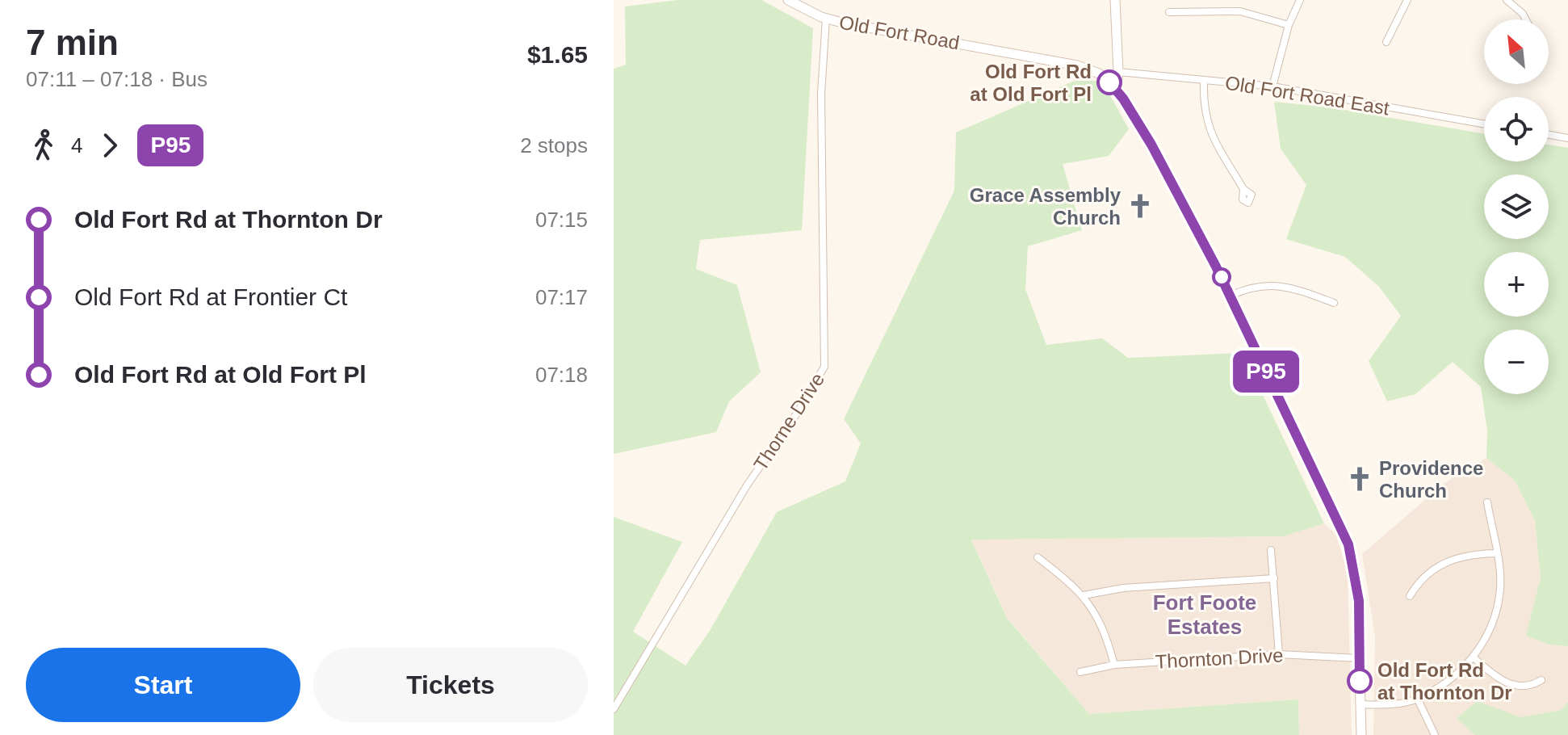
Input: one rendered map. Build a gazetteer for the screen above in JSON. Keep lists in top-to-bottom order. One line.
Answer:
{"streets":{"main road":["Old Fort Road"],"street":["Old Fort Road East","Thorne Drive","Thornton Drive"]},"crossings":[["Old Fort Road","Thorne Drive"],["Old Fort Road","Thornton Drive"]],"districts":["Fort Foote Estates"],"places":{"other":["Old Fort Rd at Old Fort Pl","Old Fort Rd at Thornton Dr"],"church":["Grace Assembly Church","Providence Church"]},"lines":["bus line P95"],"north":"top left","page":{"heading":["7 min","07:11 – 07:18 · Bus","$1.65"],"on_map":"P95","map_buttons":["+","−"],"legs":["4","P95","2 stops"],"list":[{"name":"Old Fort Rd at Thornton Dr","value":"07:15"},{"name":"Old Fort Rd at Frontier Ct","value":"07:17"},{"name":"Old Fort Rd at Old Fort Pl","value":"07:18"}],"buttons":["Start","Tickets"]}}
